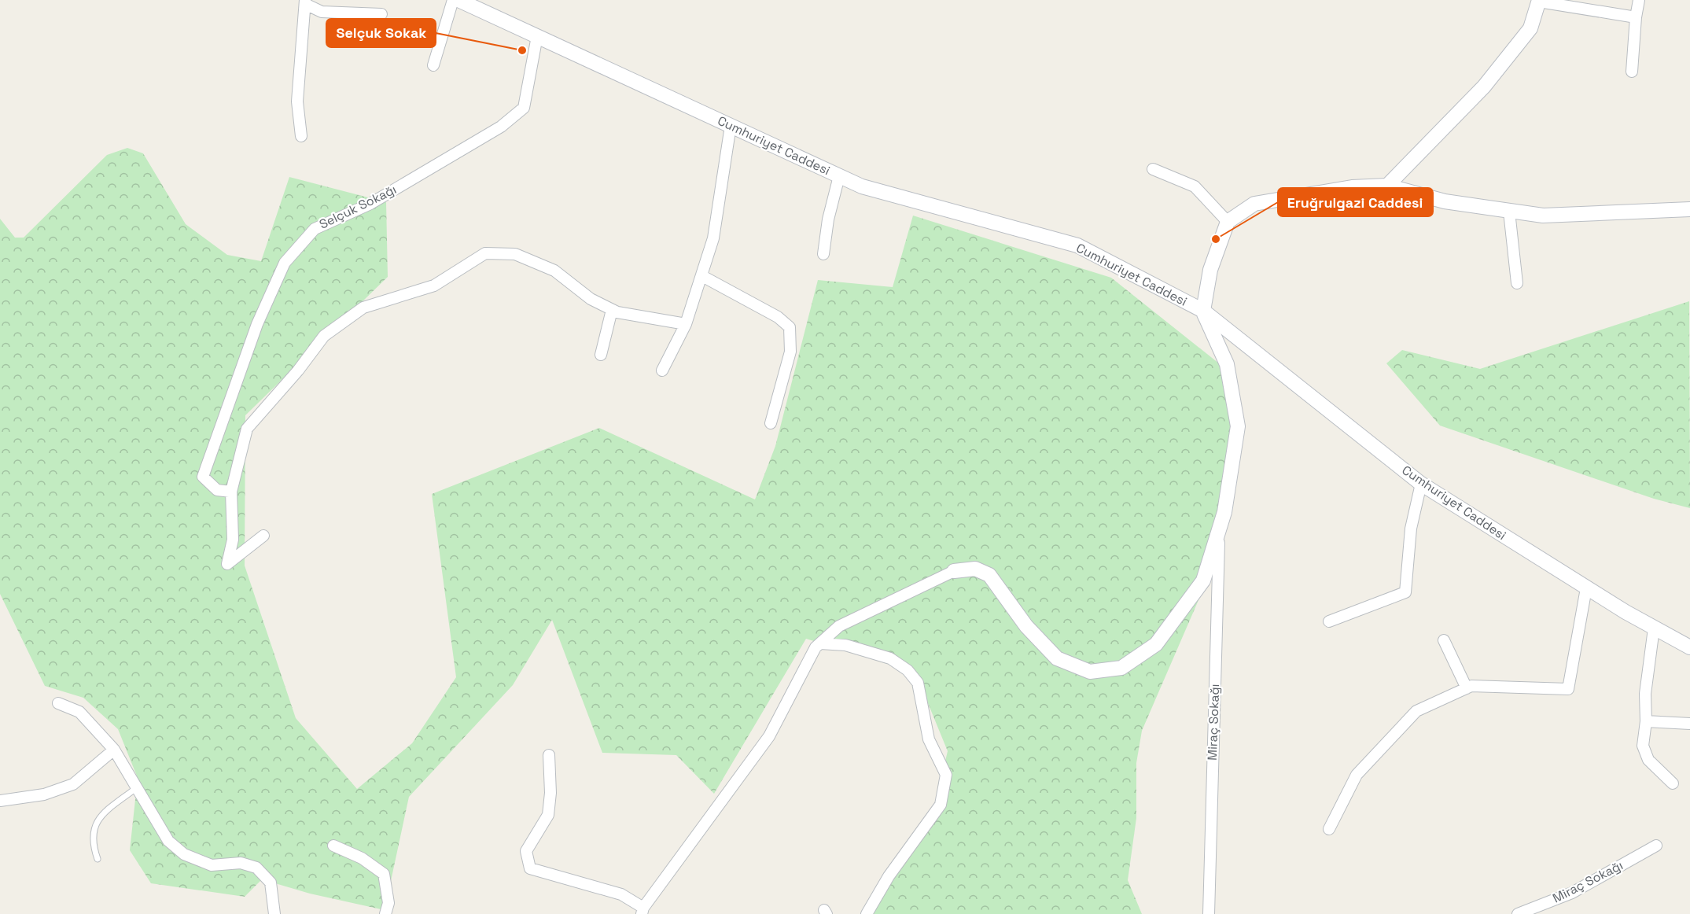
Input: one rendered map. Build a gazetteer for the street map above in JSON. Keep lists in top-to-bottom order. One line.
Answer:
{"streets":{"street":["Cumhuriyet Caddesi","Selçuk Sokağı","Miraç Sokağı"]},"crossings":[["Cumhuriyet Caddesi","Selçuk Sokağı"]],"places":["Selçuk Sokak","Eruğrulgazi Caddesi"]}
